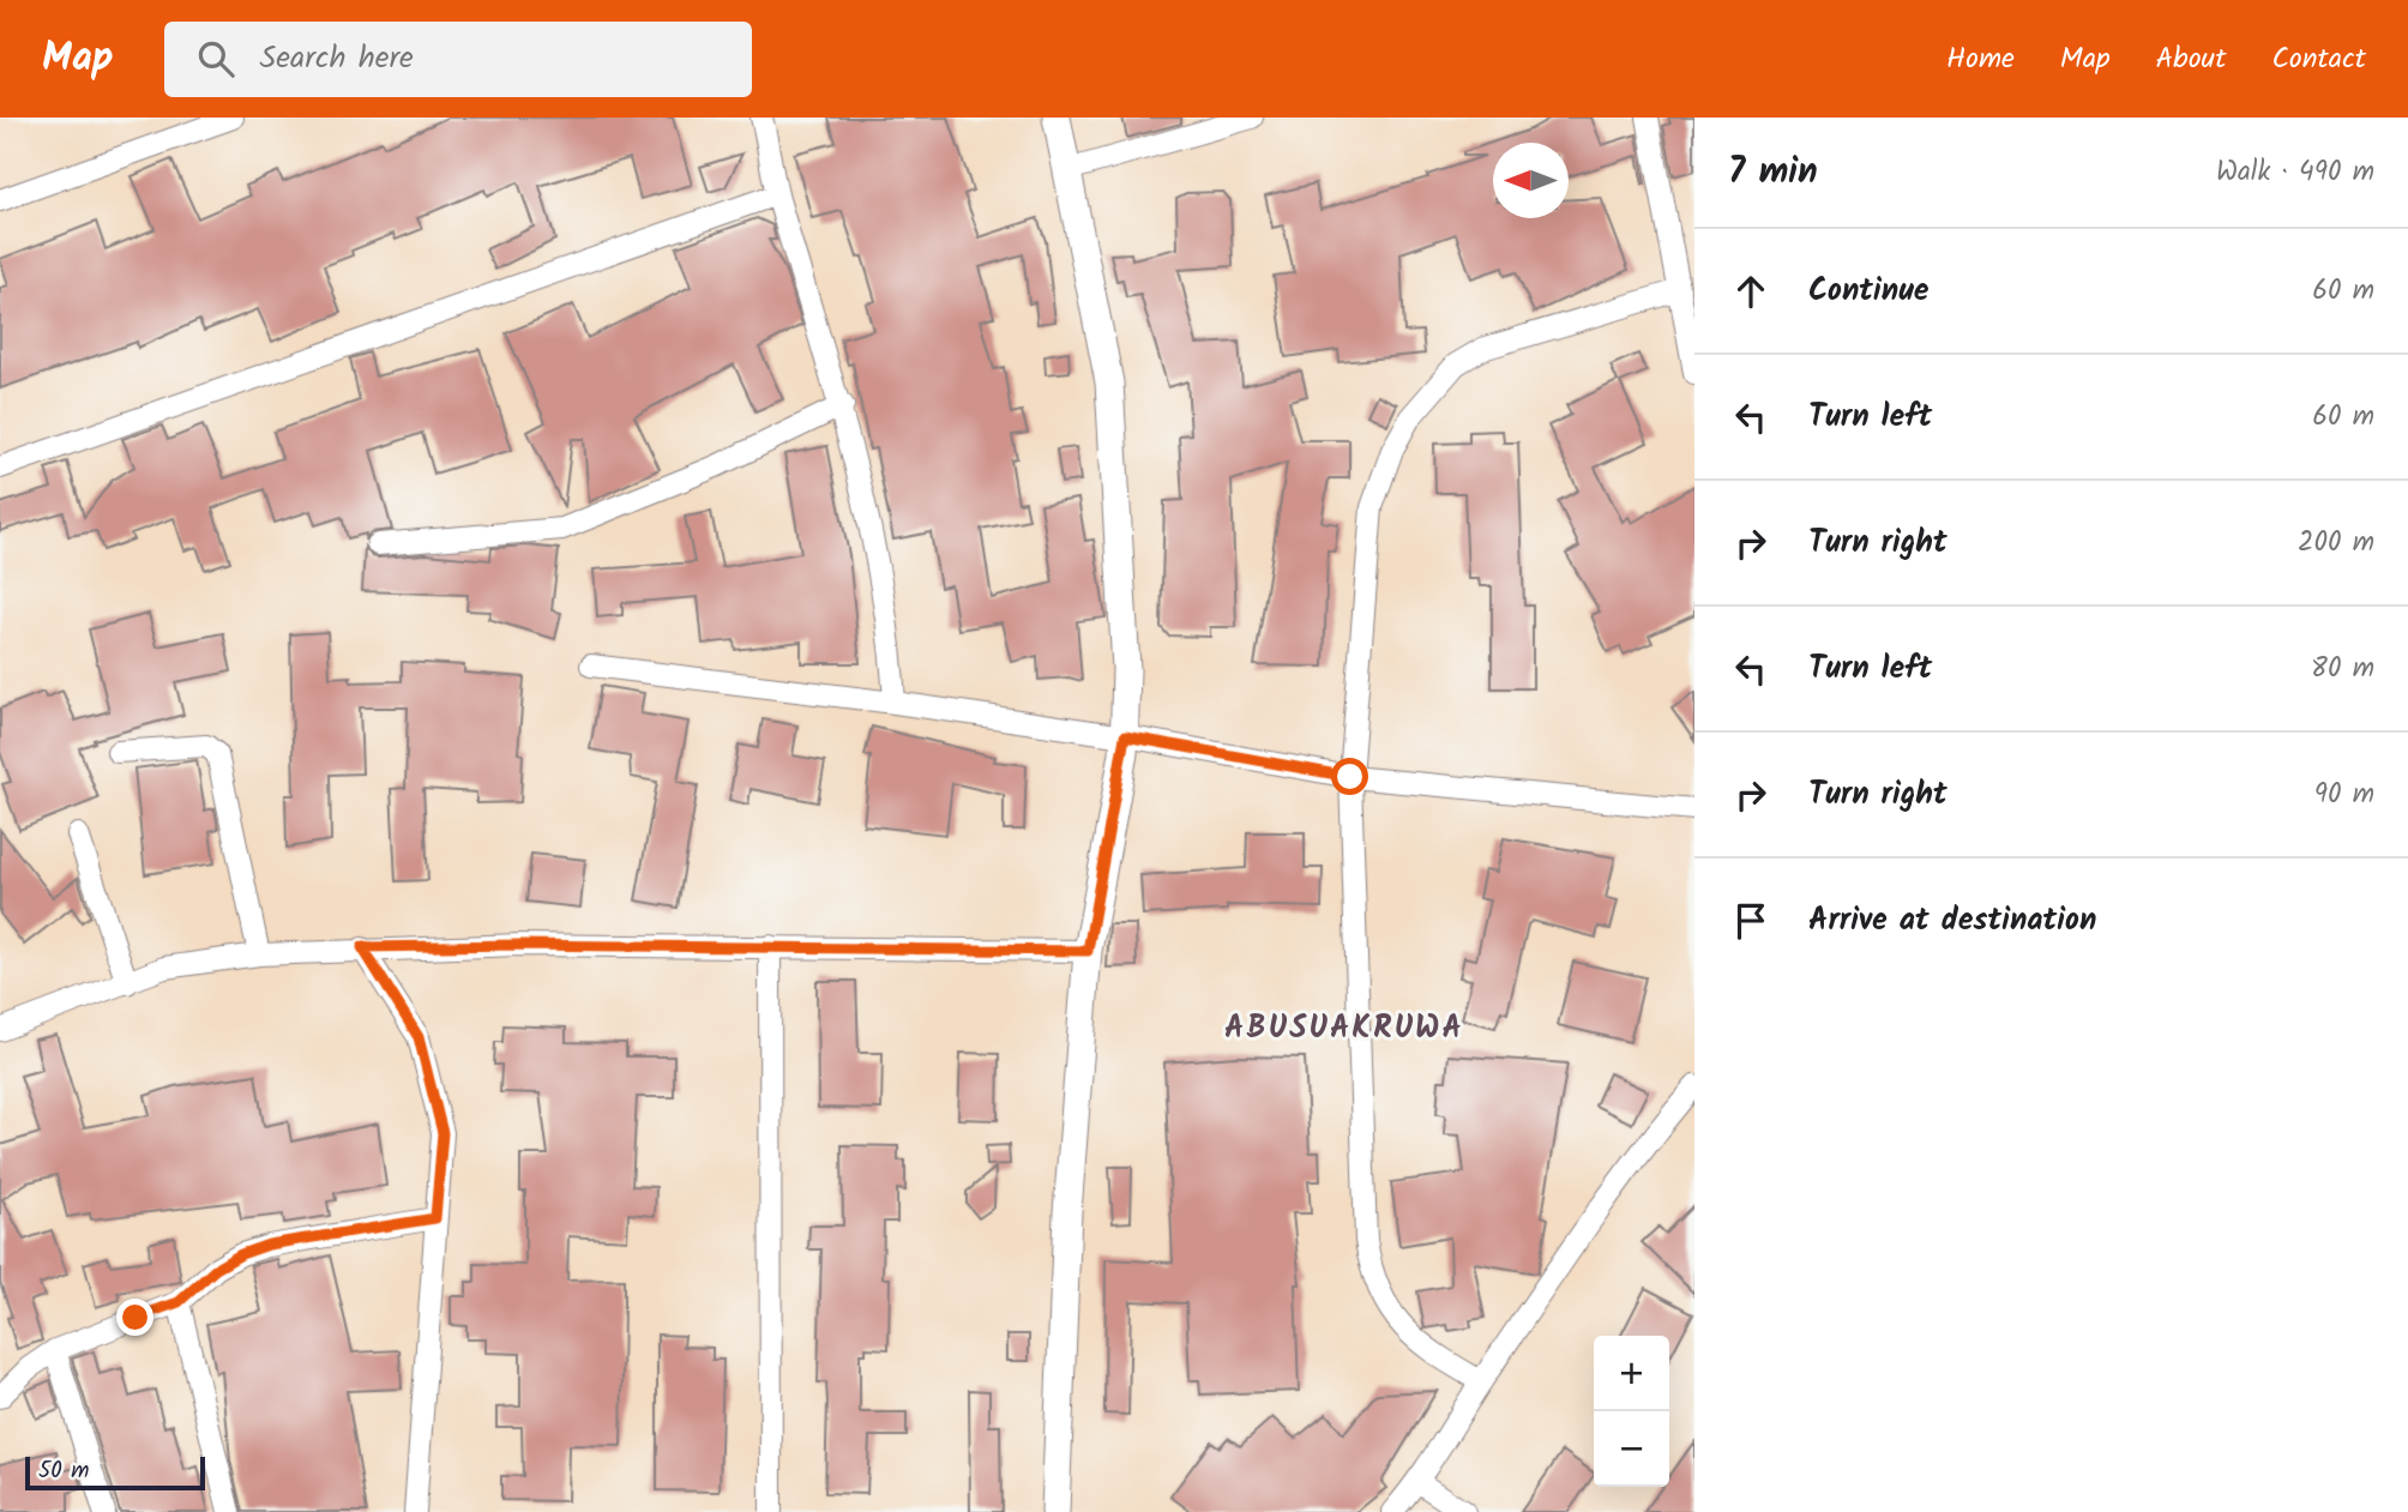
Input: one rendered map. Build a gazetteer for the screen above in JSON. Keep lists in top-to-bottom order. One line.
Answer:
{"districts":["ABUSUAKRUWA"],"scale_bar":"50 m","north":"left","page":{"header":"Map","search":"Search here","nav":["Home","Map","About","Contact"],"heading":["7 min","Walk · 490 m"],"list":[["Continue","60 m"],["Turn left","60 m"],["Turn right","200 m"],["Turn left","80 m"],["Turn right","90 m"],"Arrive at destination"],"map_buttons":["+","−"],"scale":"50 m"}}
